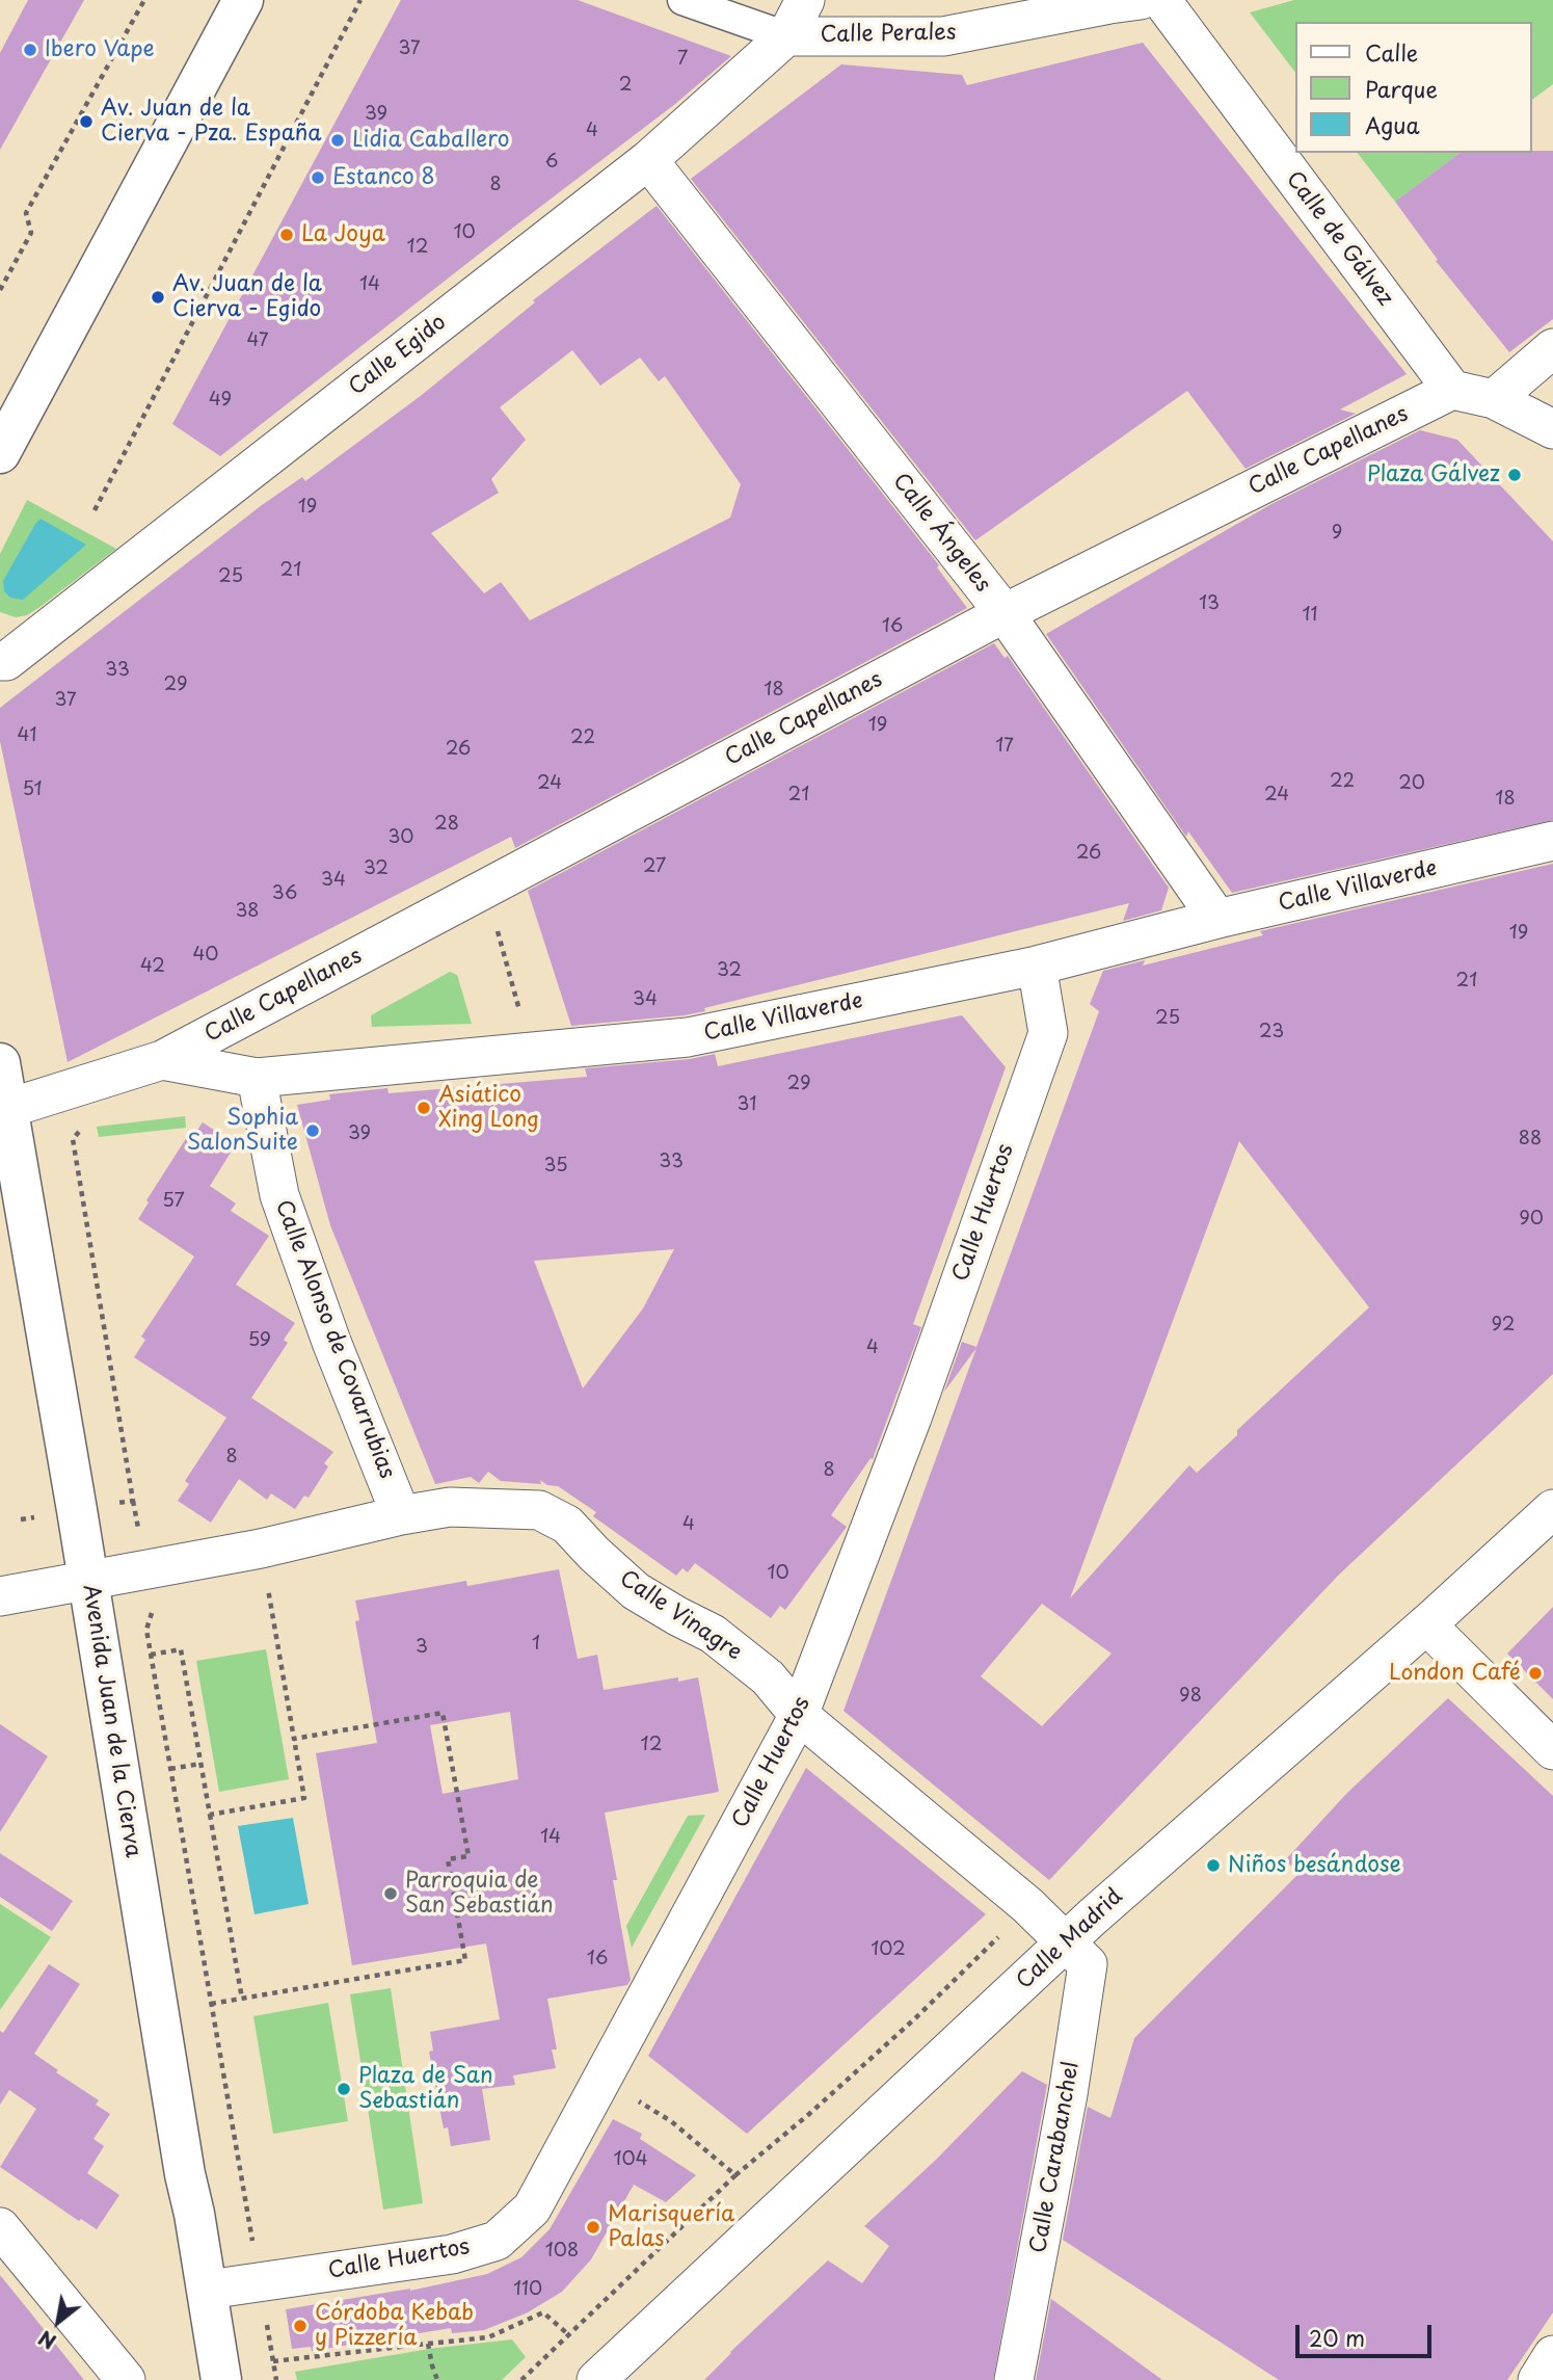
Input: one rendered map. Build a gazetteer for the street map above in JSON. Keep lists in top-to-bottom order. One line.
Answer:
{"streets":{"street":["Calle Perales","Calle de Gálvez","Calle Egido","Calle Capellanes","Calle Ángeles","Calle Villaverde","Calle Huertos","Calle Alonso de Covarrubias","Calle Vinagre","Avenida Juan de la Cierva","Calle Madrid","Calle Carabanchel"]},"crossings":[["Calle Perales","Calle Egido"],["Calle de Gálvez","Calle Capellanes"],["Calle Egido","Calle Ángeles"],["Calle Capellanes","Calle Ángeles"],["Calle Capellanes","Calle Villaverde"],["Calle Ángeles","Calle Villaverde"],["Calle Villaverde","Calle Huertos"],["Calle Villaverde","Calle Alonso de Covarrubias"],["Calle Villaverde","Avenida Juan de la Cierva"],["Calle Huertos","Calle Vinagre"],["Calle Huertos","Avenida Juan de la Cierva"],["Calle Alonso de Covarrubias","Calle Vinagre"],["Calle Vinagre","Avenida Juan de la Cierva"],["Calle Vinagre","Calle Madrid"],["Calle Vinagre","Calle Carabanchel"],["Calle Madrid","Calle Carabanchel"]],"places":["Ibero Vape","Av. Juan de la Cierva - Pza. España","Lidia Caballero","Estanco 8","La Joya","Av. Juan de la Cierva - Egido","Plaza Gálvez","Asiático Xing Long","Sophia SalonSuite","London Café","Niños besándose","Parroquia de San Sebastián","Plaza de San Sebastián","Marisquería Palas","Córdoba Kebab y Pizzería"],"house_numbers":["37","7","2","39","4","6","8","10","12","14","47","49","19","9","21","25","13","11","16","33","29","18","37","19","41","22","17","26","22","24","20","51","21","24","18","28","30","26","27","32","34","36","38","19","40","42","32","21","34","25","23","29","31","39","88","33","35","57","90","92","59","4","8","8","4","10","1","3","98","12","14","102","16","104","108","110"],"legend":["Calle","Parque","Agua"],"scale_bar":"20 m","north":"bottom left"}
